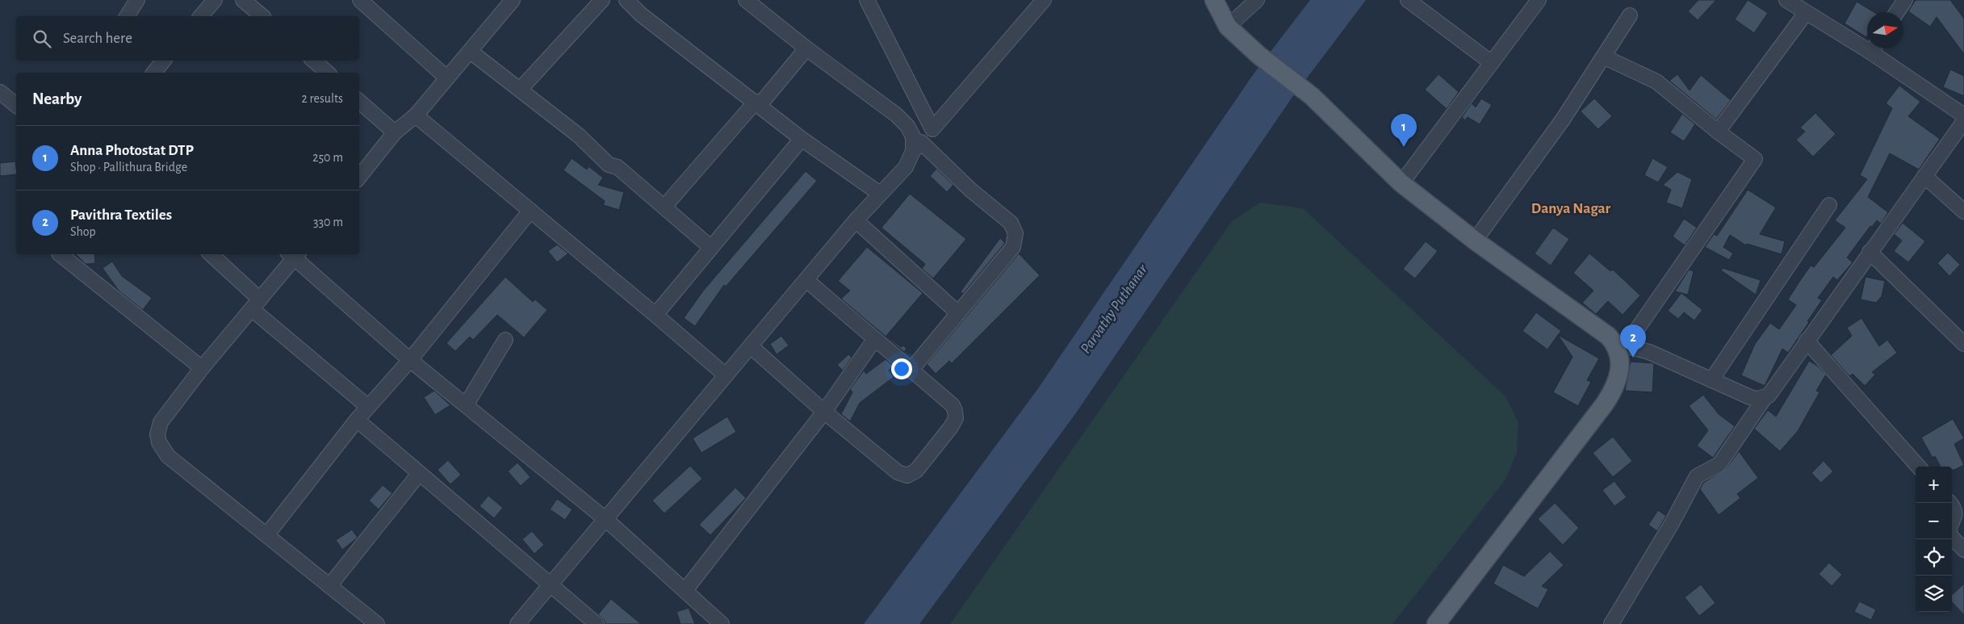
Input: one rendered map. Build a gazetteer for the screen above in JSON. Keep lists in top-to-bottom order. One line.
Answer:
{"districts":["Danya Nagar"],"water":["Parvathy Puthanar"],"north":"right","page":{"search":"Search here","heading":["Nearby","2 results"],"pins":["1","2"],"list":[{"mark":"1","name":"Anna Photostat DTP","note":"Shop · Pallithura Bridge","value":"250 m"},{"mark":"2","name":"Pavithra Textiles","note":"Shop","value":"330 m"}],"map_buttons":["+","−"]}}
